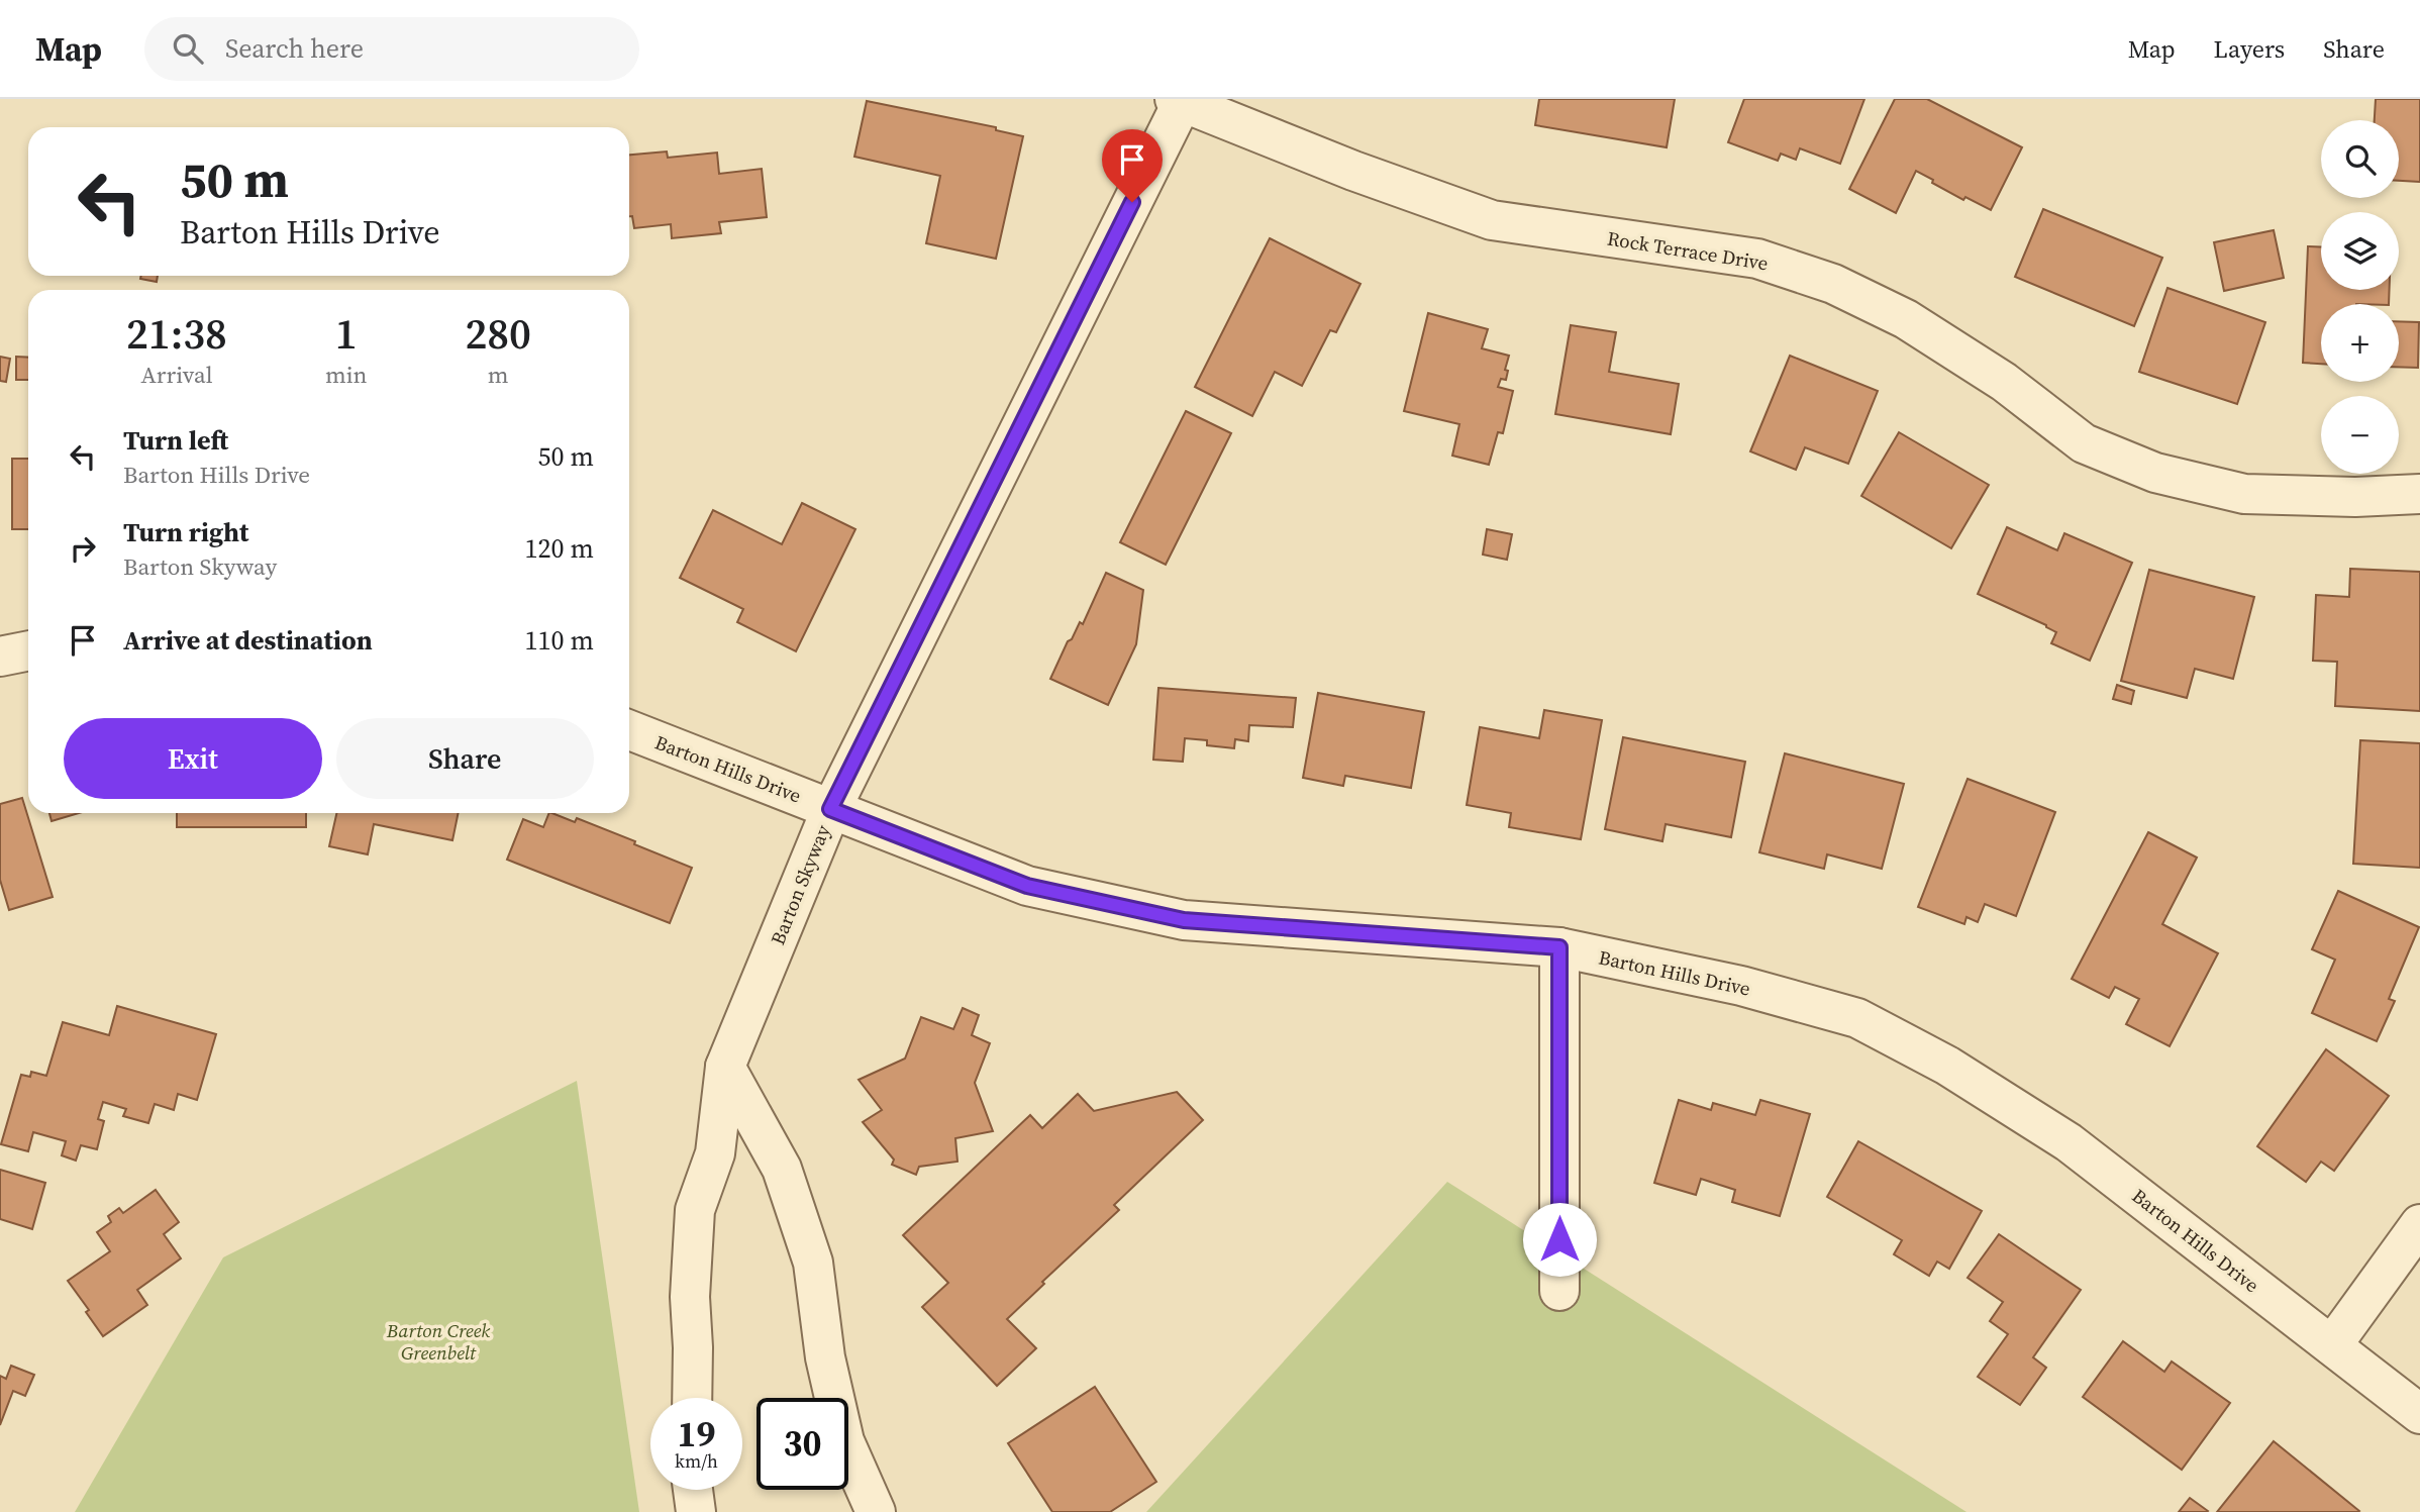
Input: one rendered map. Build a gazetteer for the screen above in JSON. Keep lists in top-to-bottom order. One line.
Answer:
{"streets":{"street":["Rock Terrace Drive","Barton Hills Drive","Barton Skyway"]},"crossings":[["Rock Terrace Drive","Barton Skyway"],["Barton Hills Drive","Barton Skyway"]],"parks":["Barton Creek Greenbelt"],"page":{"header":"Map","search":"Search here","nav":["Map","Layers","Share"],"map_buttons":["+","−"],"turn":["50 m","Barton Hills Drive"],"eta":["21:38","Arrival","1","min","280","m"],"list":[{"name":"Turn left","note":"Barton Hills Drive","value":"50 m"},{"name":"Turn right","note":"Barton Skyway","value":"120 m"},{"name":"Arrive at destination","value":"110 m"}],"buttons":["Exit","Share"],"speed":"19 km/h","limit":"30"}}
